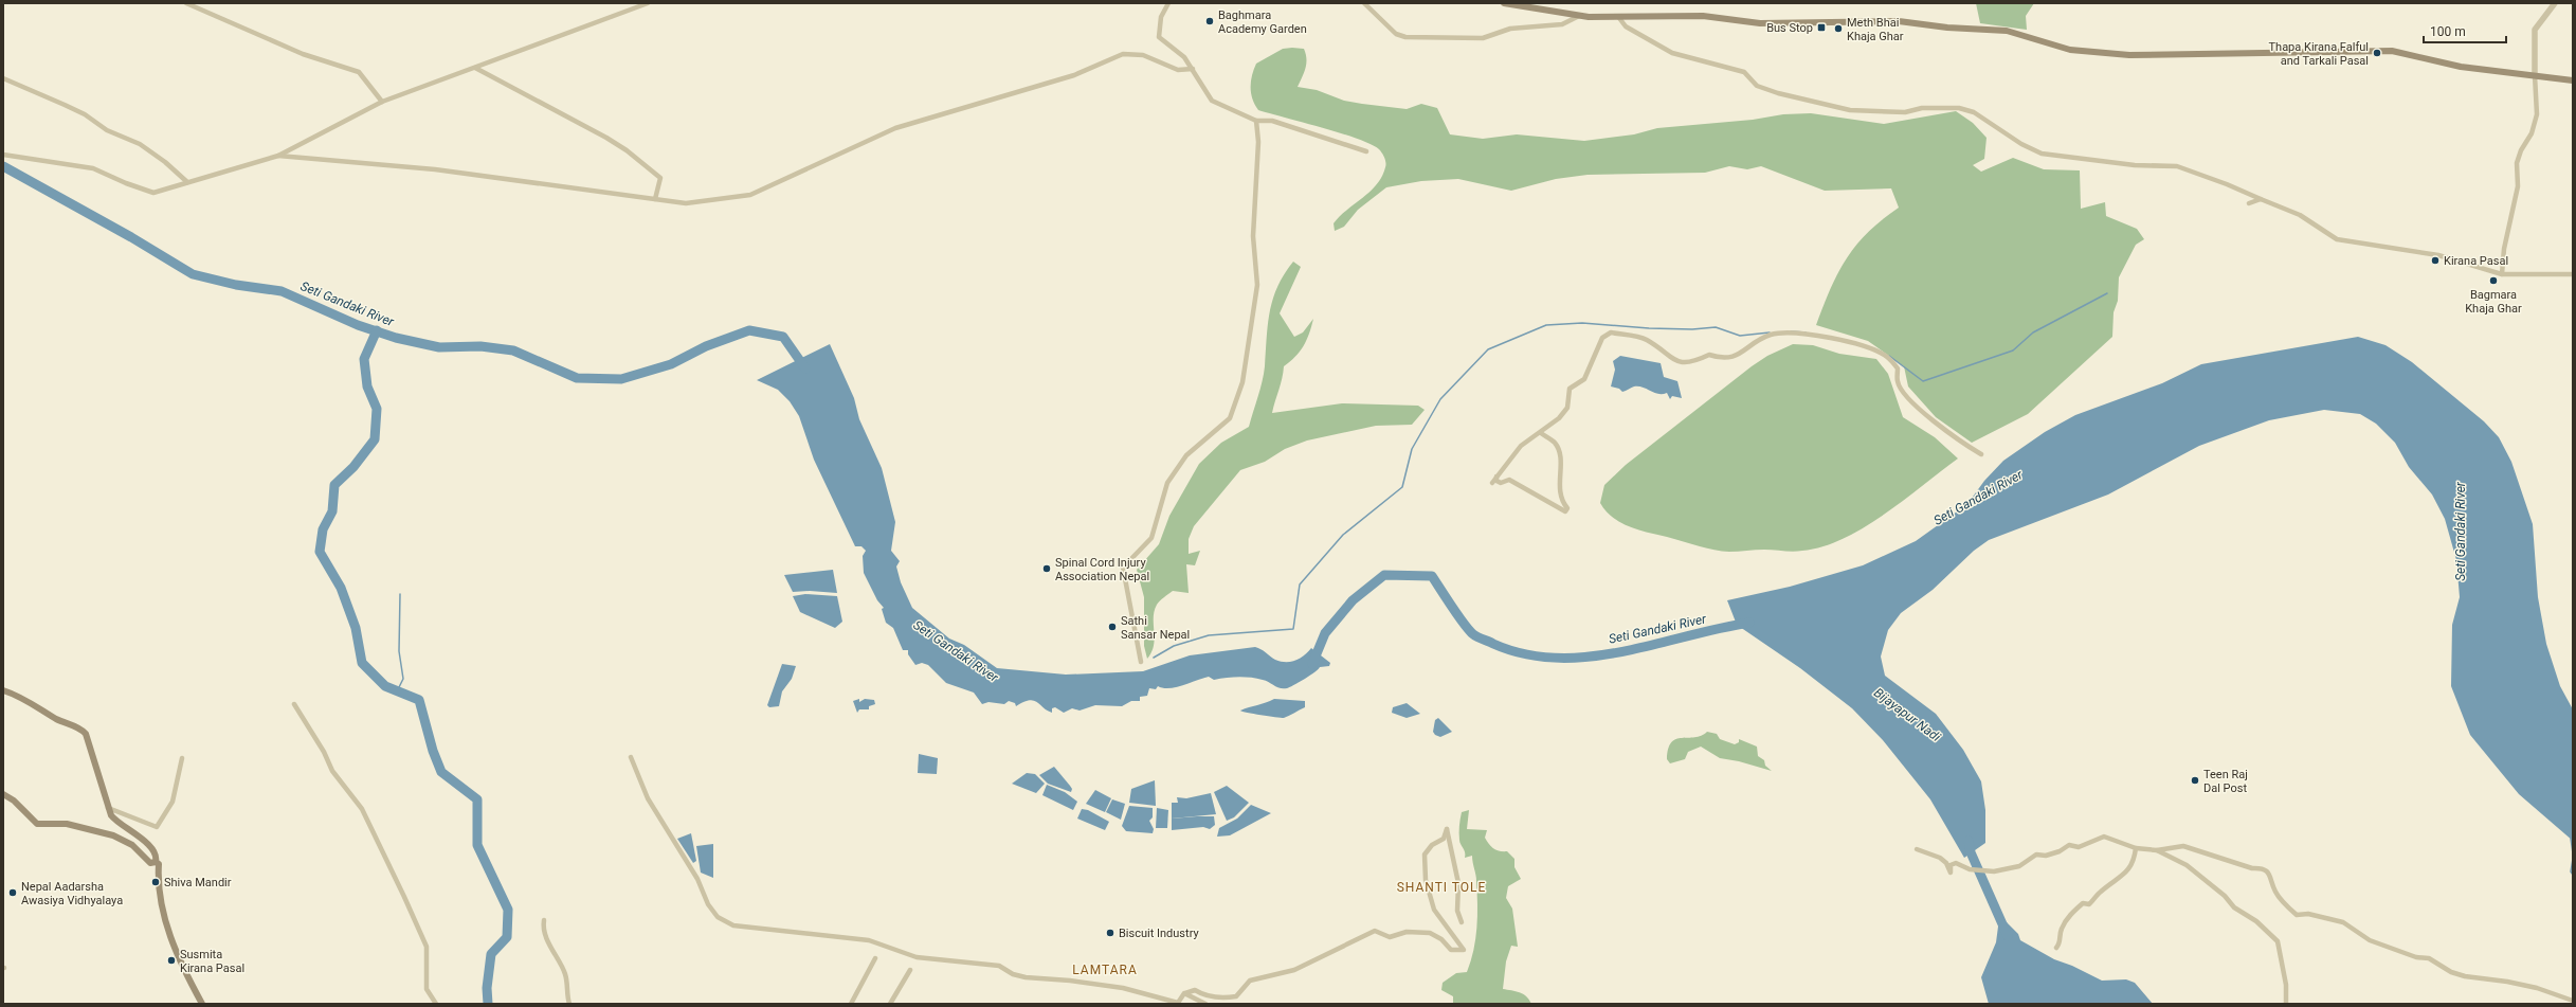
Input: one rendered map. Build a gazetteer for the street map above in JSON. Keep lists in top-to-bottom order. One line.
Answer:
{"districts":["SHANTI TOLE","LAMTARA"],"water":["Seti Gandaki River","Bijayapur Nadi"],"places":{"other":["Baghmara Academy Garden","Meth Bhai Khaja Ghar","Thapa Kirana Falful and Tarkali Pasal","Kirana Pasal","Bagmara Khaja Ghar","Spinal Cord Injury Association Nepal","Sathi Sansar Nepal","Teen Raj Dal Post","Shiva Mandir","Nepal Aadarsha Awasiya Vidhyalaya","Biscuit Industry","Susmita Kirana Pasal"],"transit":["Bus Stop"]},"scale_bar":"100 m"}
